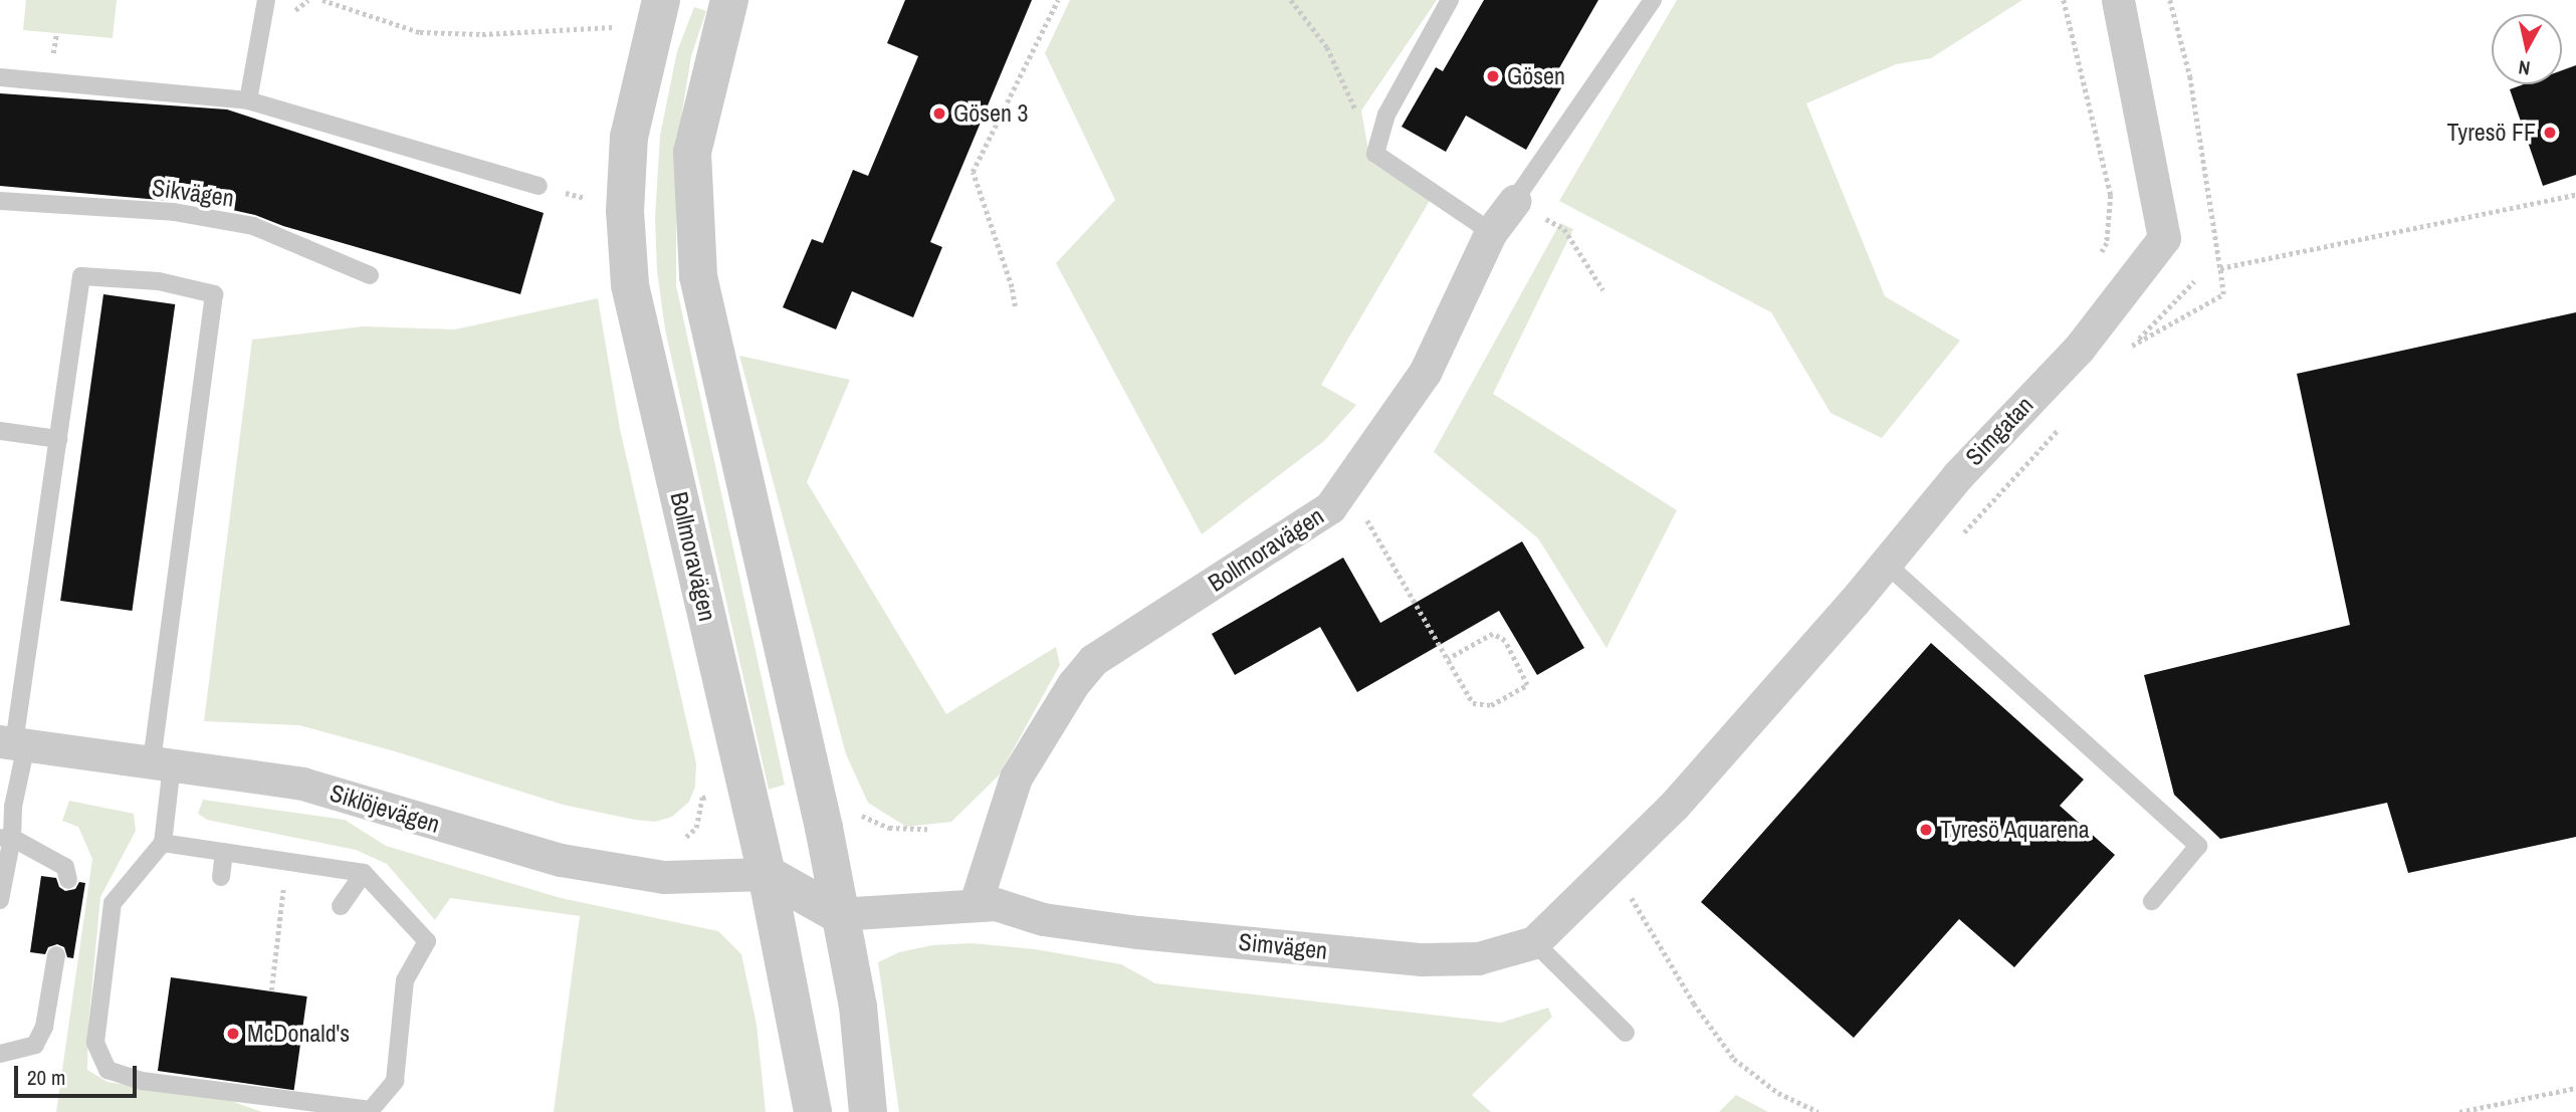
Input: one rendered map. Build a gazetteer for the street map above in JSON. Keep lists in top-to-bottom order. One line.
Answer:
{"streets":{"street":["Simgatan","Bollmoravägen","Siklöjevägen","Simvägen"],"lane":["Sikvägen"]},"crossings":[["Simgatan","Simvägen"],["Bollmoravägen","Siklöjevägen"],["Bollmoravägen","Simvägen"]],"places":["Gösen","Gösen 3","Tyresö FF","Tyresö Aquarena","McDonald's"],"scale_bar":"20 m","north":"bottom"}
